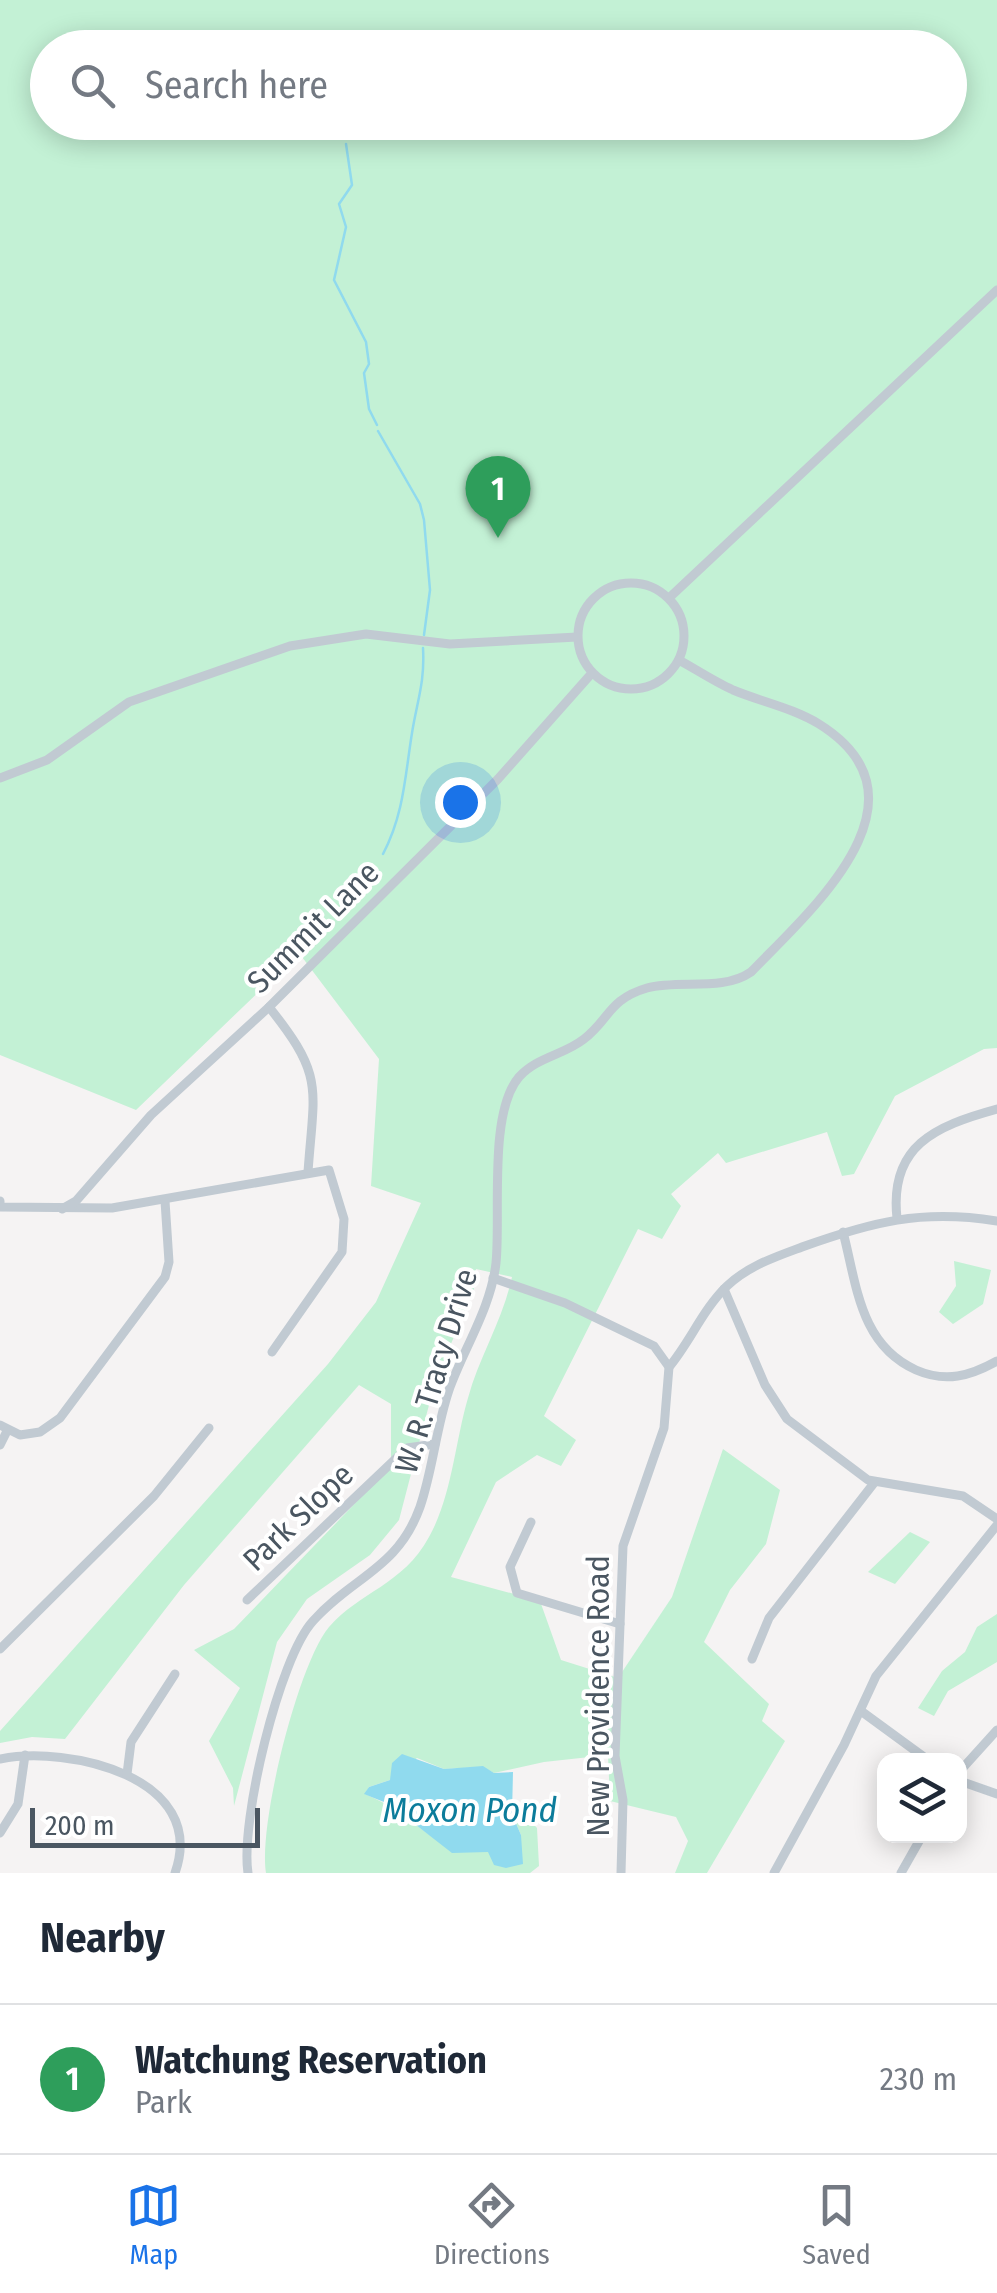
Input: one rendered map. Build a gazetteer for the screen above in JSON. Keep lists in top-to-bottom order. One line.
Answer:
{"streets":{"street":["Summit Lane","W. R. Tracy Drive","Park Slope","New Providence Road"]},"crossings":[["Summit Lane","W. R. Tracy Drive"],["W. R. Tracy Drive","Park Slope"]],"water":["Moxon Pond"],"scale_bar":"200 m","page":{"search":"Search here","pins":"1","scale":"200 m","heading":"Nearby","list":[{"mark":"1","name":"Watchung Reservation","note":"Park","value":"230 m"}],"nav":["Map","Directions","Saved"]}}
